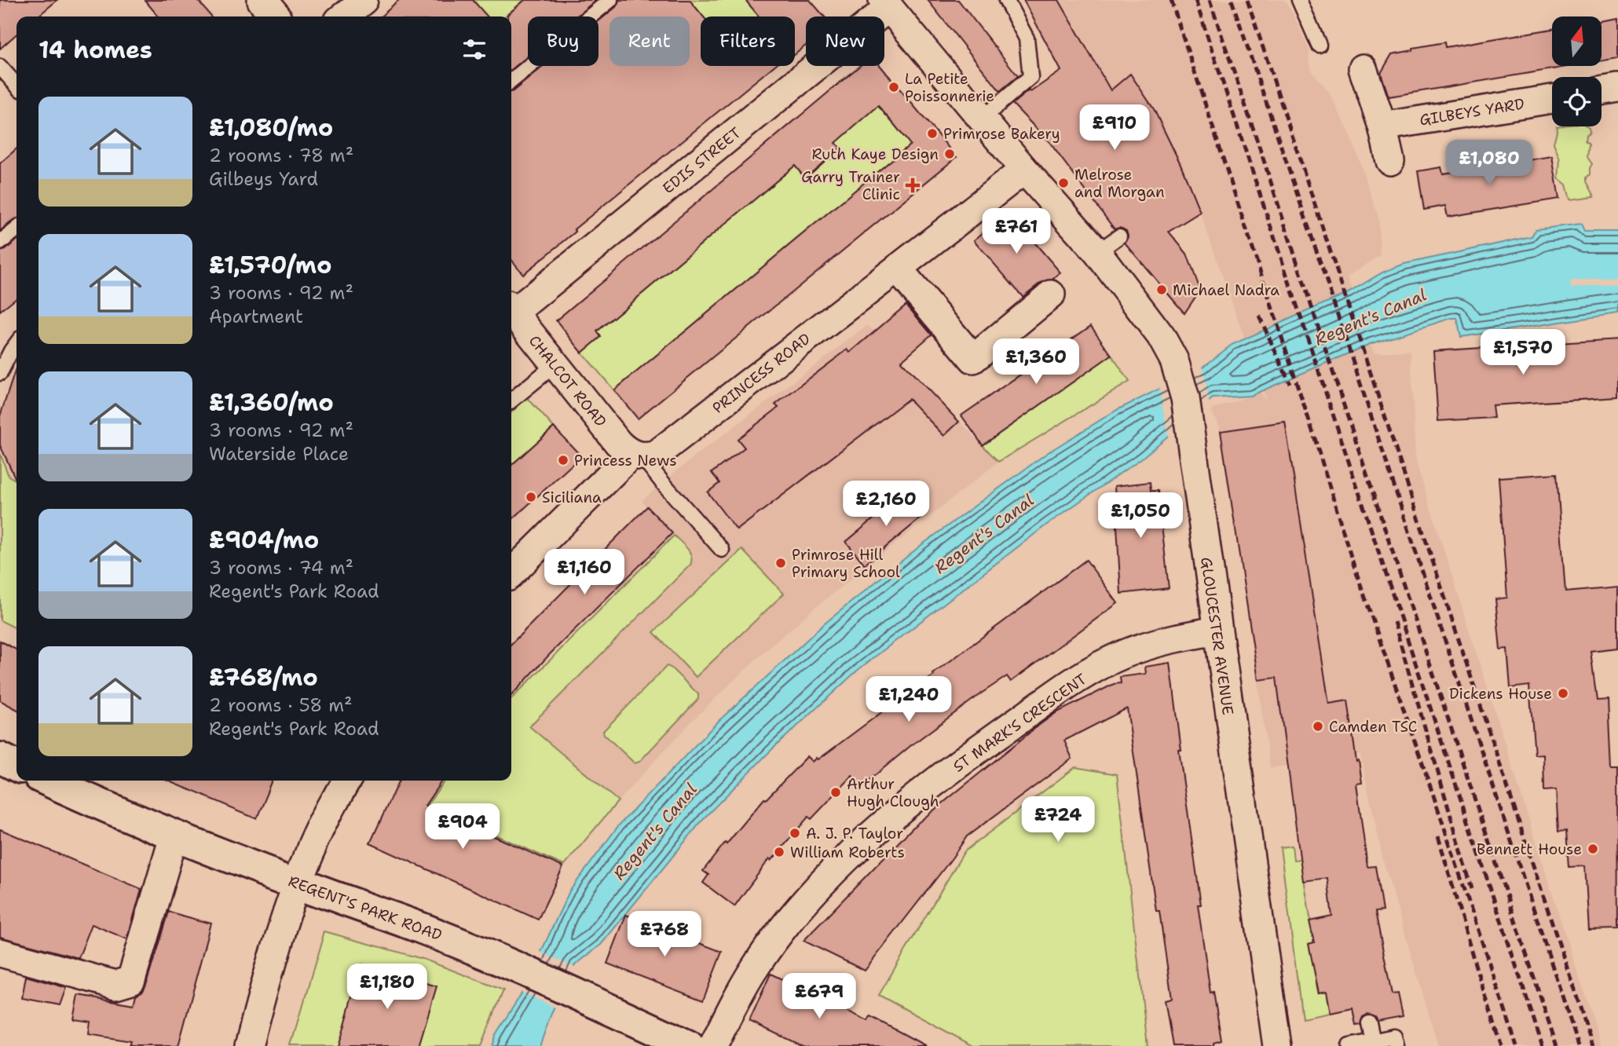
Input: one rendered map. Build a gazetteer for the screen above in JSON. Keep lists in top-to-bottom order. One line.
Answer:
{"streets":{"street":["GILBEYS YARD","EDIS STREET","PRINCESS ROAD","CHALCOT ROAD","GLOUCESTER AVENUE","ST MARK'S CRESCENT","REGENT'S PARK ROAD"]},"crossings":[["EDIS STREET","GLOUCESTER AVENUE"],["PRINCESS ROAD","CHALCOT ROAD"],["PRINCESS ROAD","GLOUCESTER AVENUE"],["GLOUCESTER AVENUE","ST MARK'S CRESCENT"]],"water":["Regent's Canal"],"places":{"other":["La Petite Poissonnerie","Primrose Bakery","Ruth Kaye Design","Melrose and Morgan","Michael Nadra","Princess News","Siciliana","Primrose Hill Primary School","Dickens House","Camden TSC","Arthur Hugh Clough","A. J. P. Taylor","Bennett House","William Roberts"],"health":["Garry Trainer Clinic"]},"north":"top","page":{"chip":["Buy","Rent","Filters","New"],"heading":"14 homes","list":[{"name":"£1,080/mo","note":"2 rooms · 78 m² · Gilbeys Yard"},{"name":"£1,570/mo","note":"3 rooms · 92 m² · Apartment"},{"name":"£1,360/mo","note":"3 rooms · 92 m² · Waterside Place"},{"name":"£904/mo","note":"3 rooms · 74 m² · Regent's Park Road"},{"name":"£768/mo","note":"2 rooms · 58 m² · Regent's Park Road"}],"price":["£910","£1,080","£761","£1,570","£1,360","£2,160","£1,050","£1,160","£1,240","£724","£904","£768","£1,180","£679"]}}
